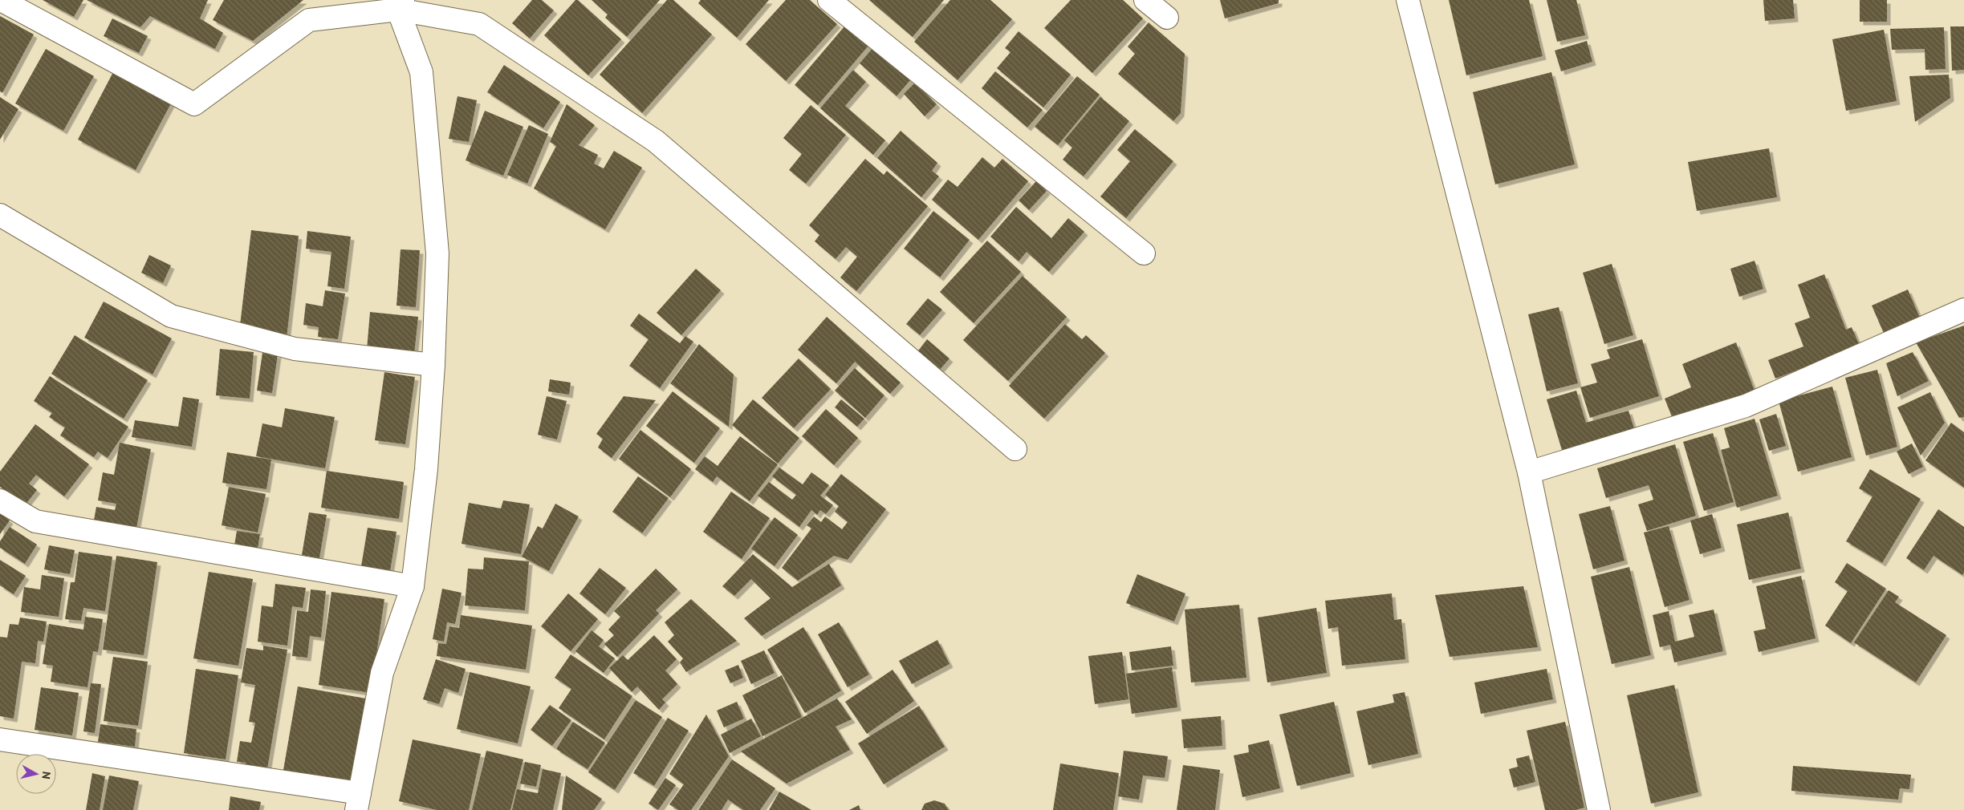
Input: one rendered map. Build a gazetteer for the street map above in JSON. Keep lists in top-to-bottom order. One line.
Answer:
{"north":"right"}
